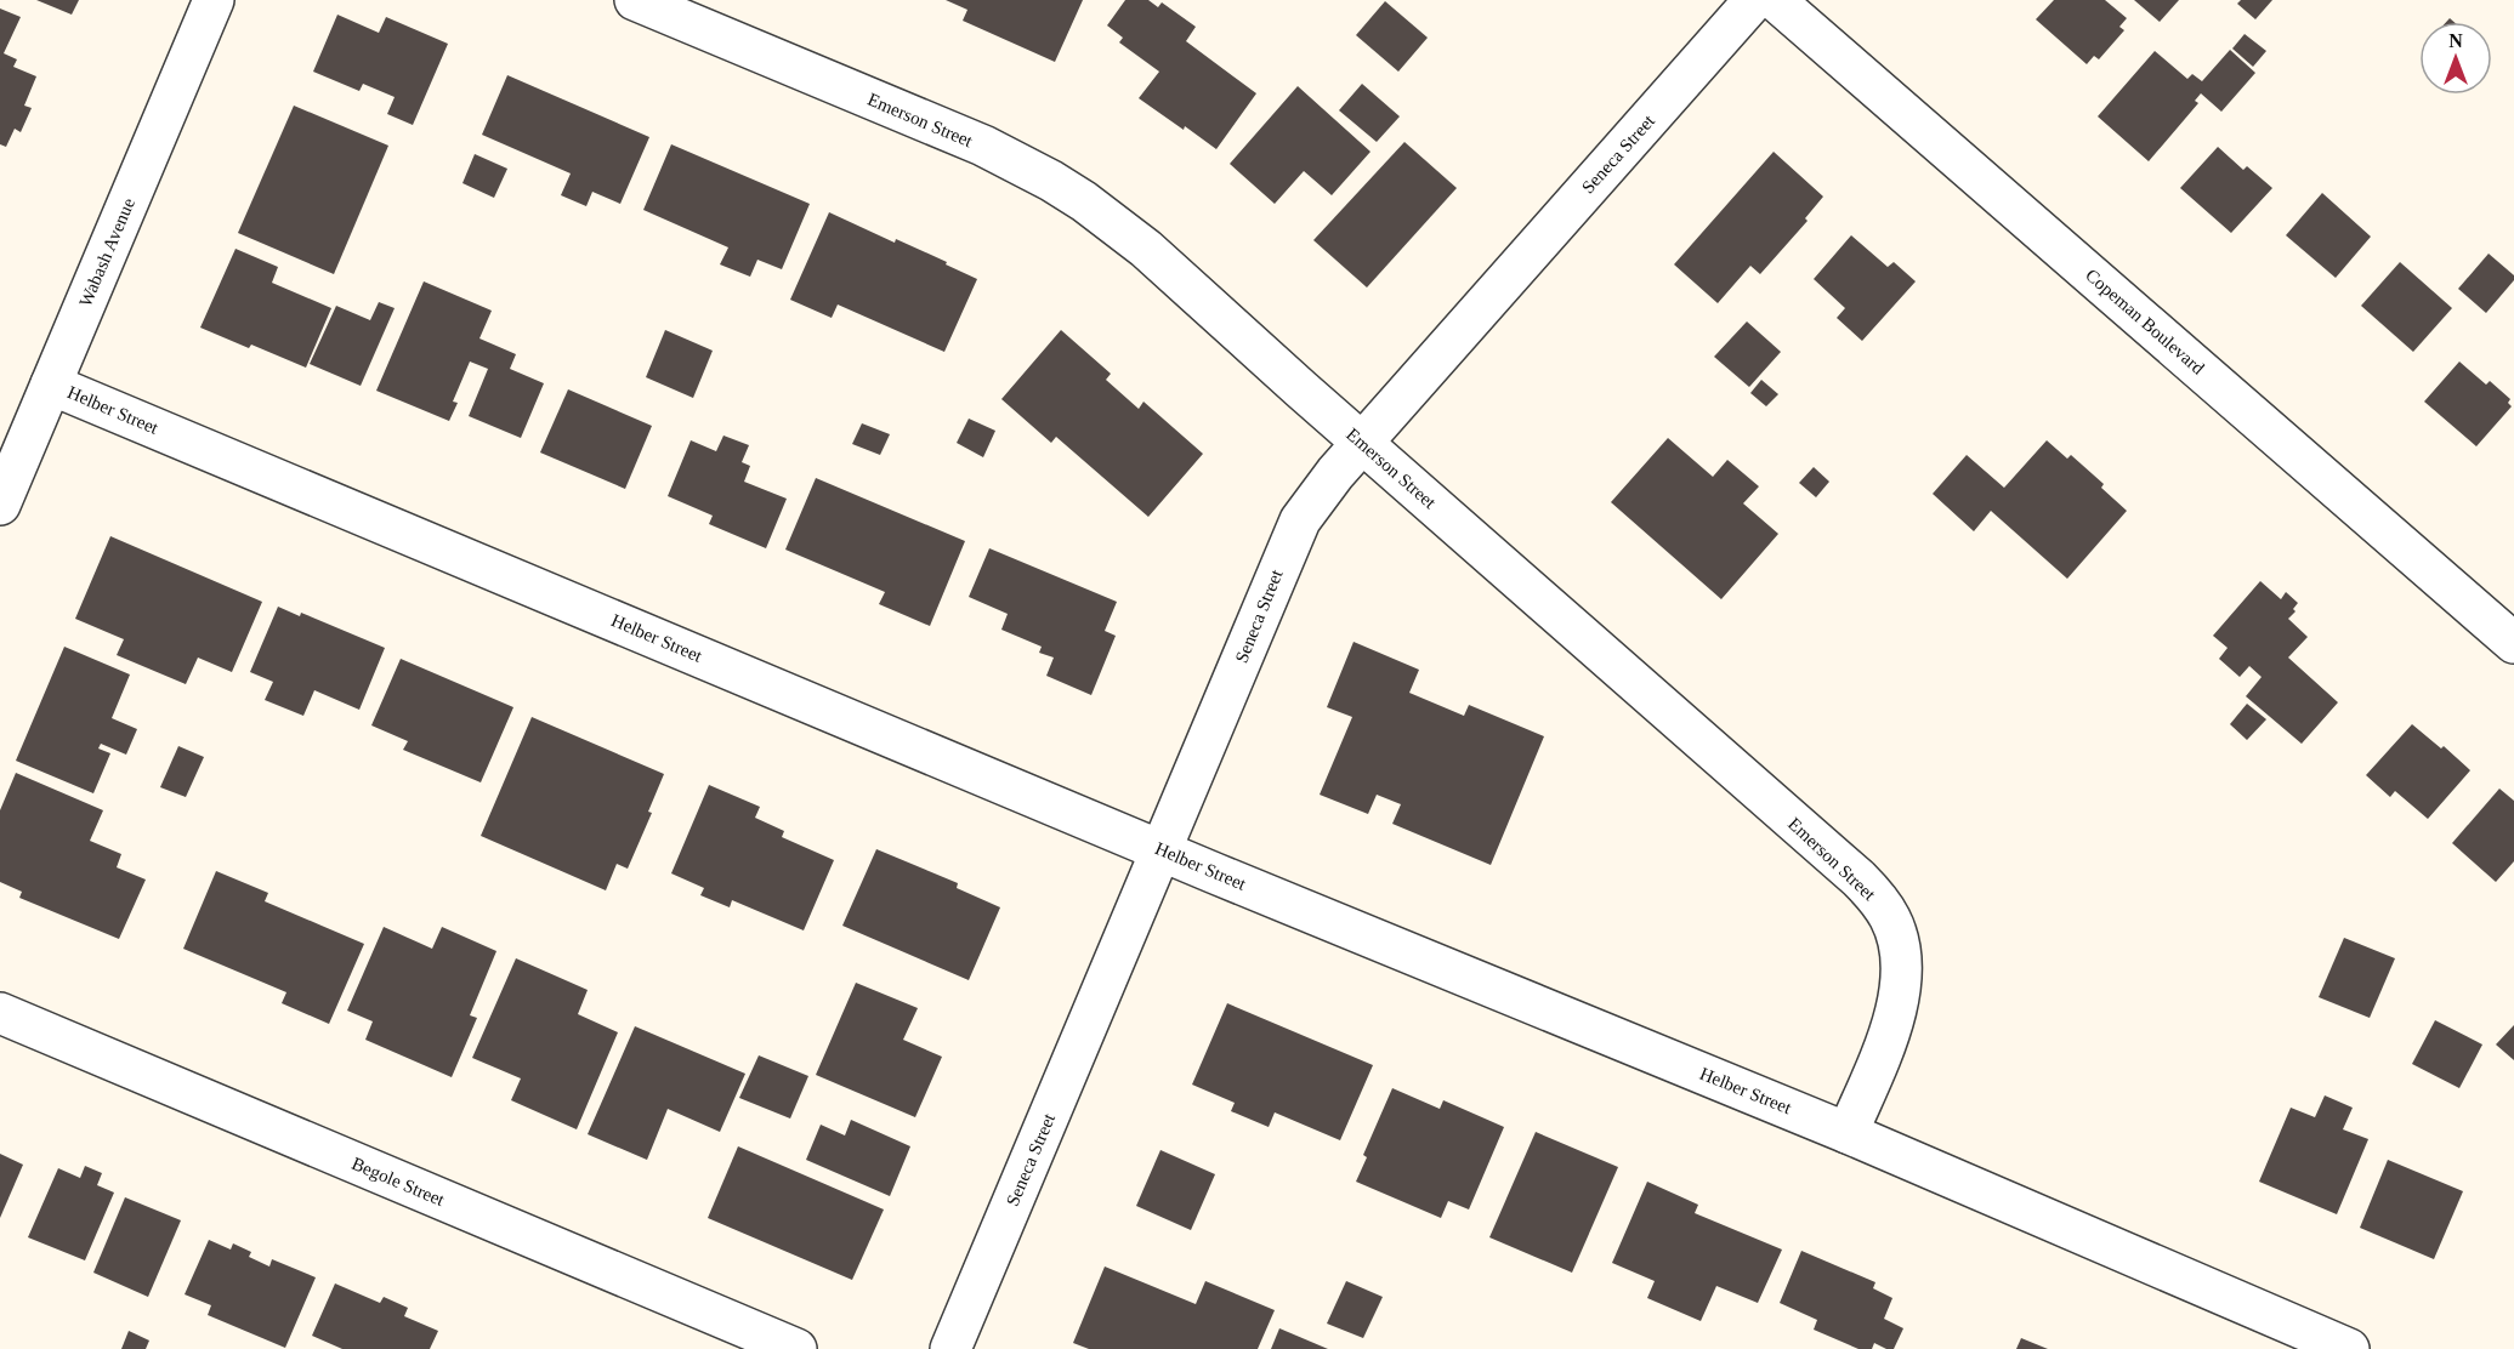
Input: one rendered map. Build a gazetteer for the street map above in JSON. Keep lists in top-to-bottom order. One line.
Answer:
{"streets":{"street":["Emerson Street","Seneca Street","Wabash Avenue","Copeman Boulevard","Helber Street","Begole Street"]},"crossings":[["Emerson Street","Seneca Street"],["Emerson Street","Helber Street"],["Seneca Street","Helber Street"],["Wabash Avenue","Helber Street"]],"north":"top"}
